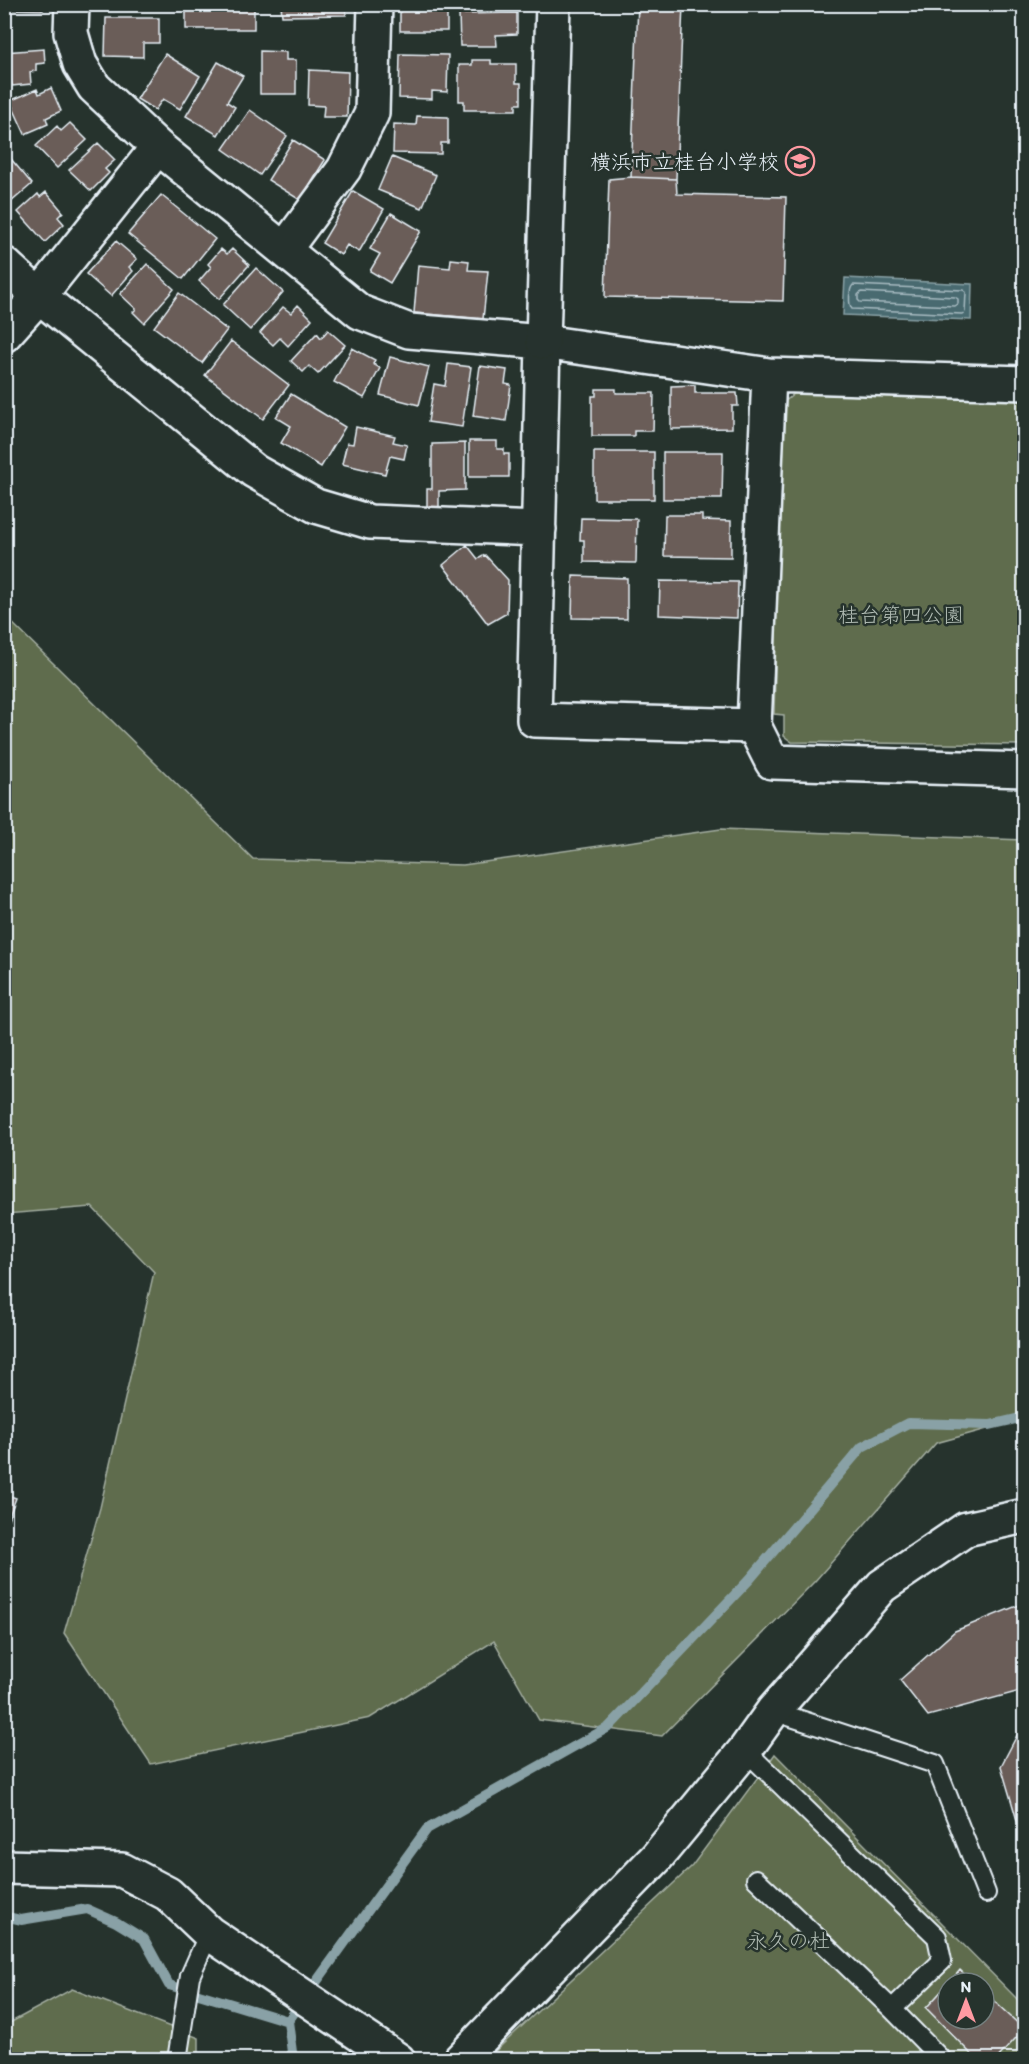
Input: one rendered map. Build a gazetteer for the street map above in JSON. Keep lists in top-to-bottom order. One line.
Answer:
{"parks":["桂台第四公園","永久の杜"],"places":{"school or university":["横浜市立桂台小学校"]},"north":"top"}
